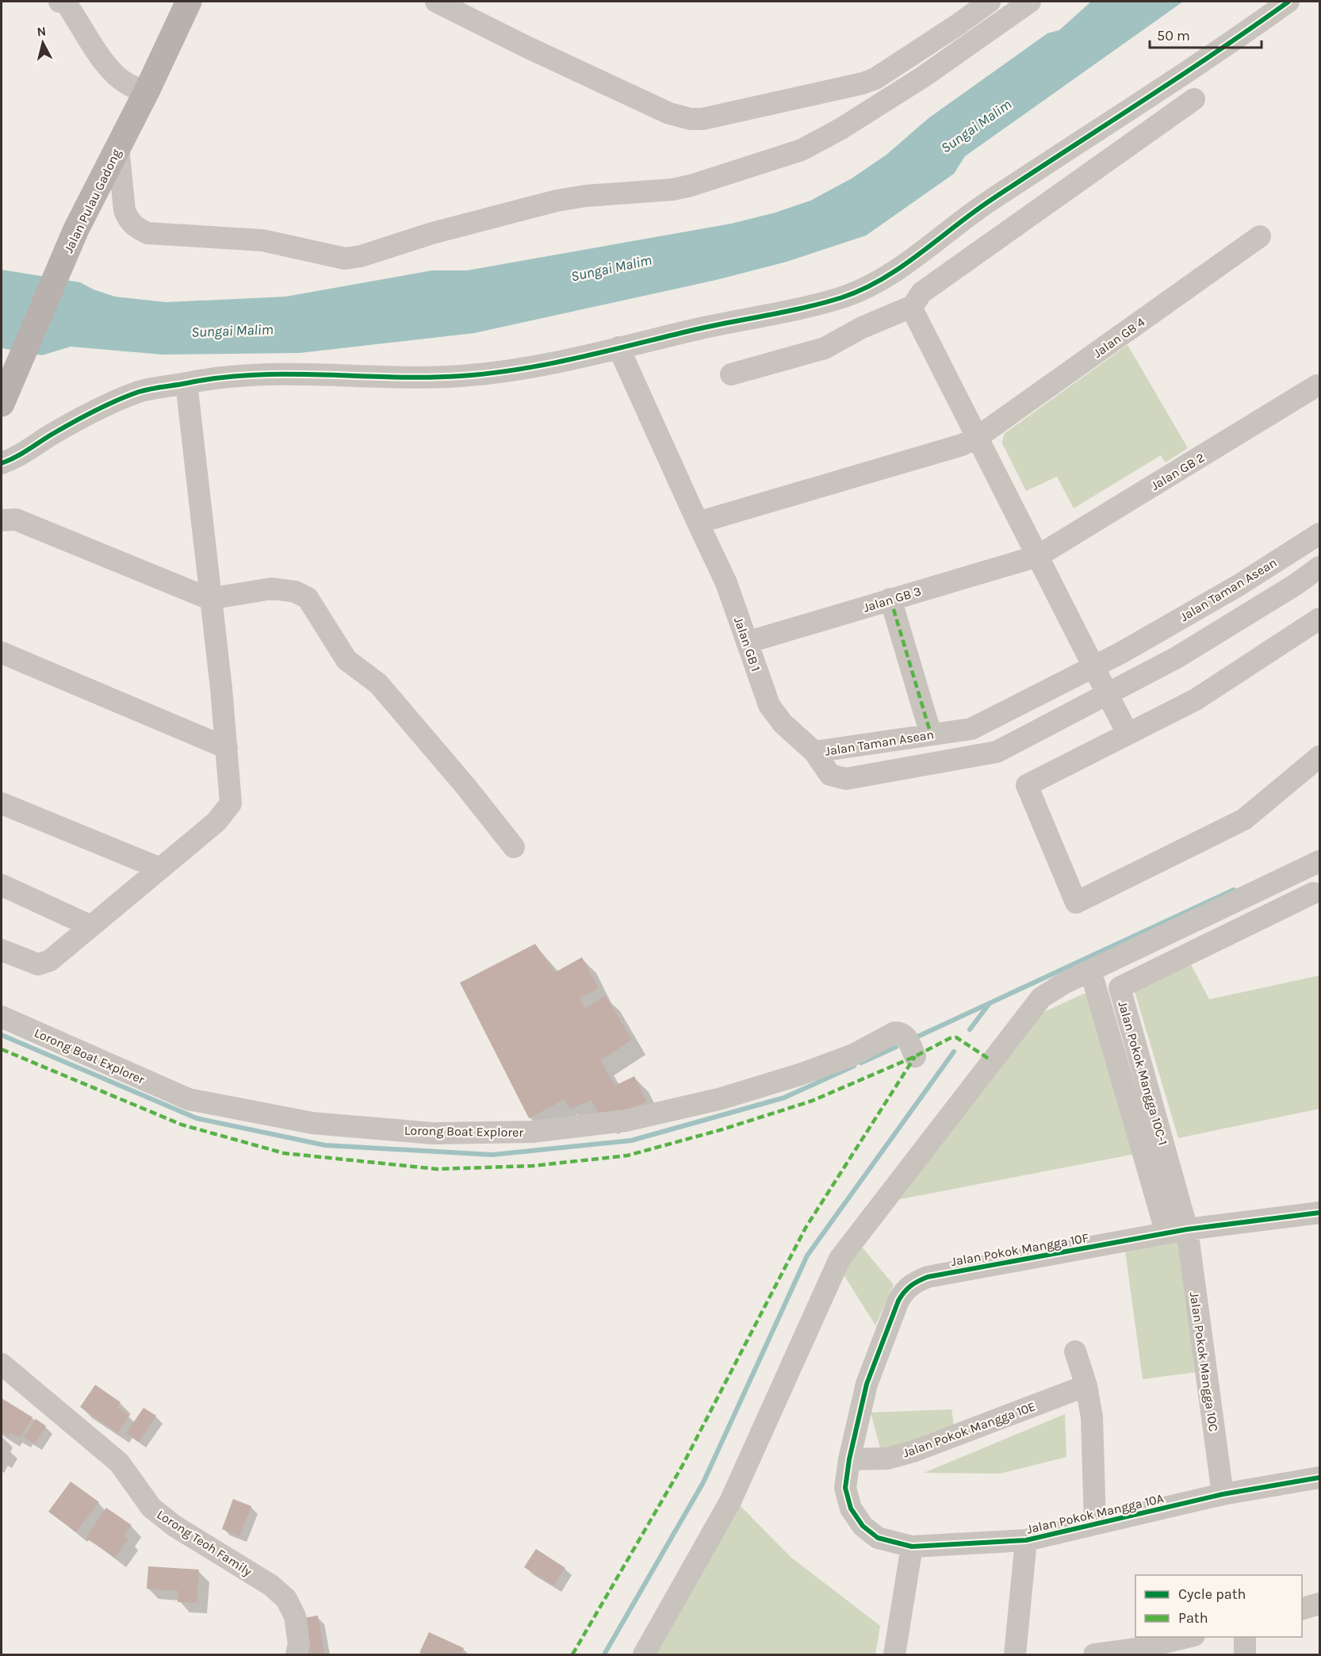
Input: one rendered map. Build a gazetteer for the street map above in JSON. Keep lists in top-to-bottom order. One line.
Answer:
{"streets":{"main road":["Jalan Pulau Gadong"],"street":["Jalan GB 4","Jalan GB 2","Jalan Taman Asean","Jalan GB 3","Jalan GB 1","Lorong Boat Explorer","Jalan Pokok Mangga 10C-1","Jalan Pokok Mangga 10F","Jalan Pokok Mangga 10C","Jalan Pokok Mangga 10E","Jalan Pokok Mangga 10A","Lorong Teoh Family"]},"crossings":[["Jalan GB 4","Jalan GB 1"],["Jalan GB 2","Jalan GB 3"],["Jalan Taman Asean","Jalan GB 1"],["Jalan GB 3","Jalan GB 1"],["Jalan Pokok Mangga 10C-1","Jalan Pokok Mangga 10F"],["Jalan Pokok Mangga 10C-1","Jalan Pokok Mangga 10C"],["Jalan Pokok Mangga 10F","Jalan Pokok Mangga 10C"],["Jalan Pokok Mangga 10F","Jalan Pokok Mangga 10E"],["Jalan Pokok Mangga 10F","Jalan Pokok Mangga 10A"],["Jalan Pokok Mangga 10C","Jalan Pokok Mangga 10A"],["Jalan Pokok Mangga 10E","Jalan Pokok Mangga 10A"]],"water":["Sungai Malim"],"legend":["Cycle path","Path"],"scale_bar":"50 m","north":"top"}
